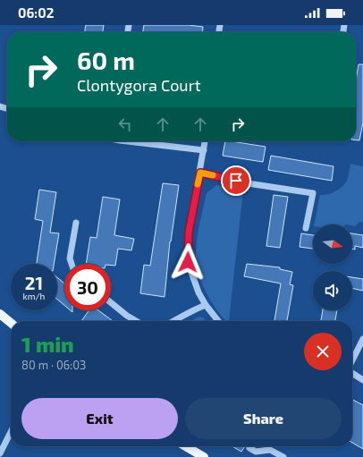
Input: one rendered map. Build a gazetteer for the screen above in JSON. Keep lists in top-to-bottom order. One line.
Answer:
{"north":"right","page":{"status":"06:02","turn":["60 m","Clontygora Court"],"speed":"21 km/h","limit":"30","heading":["1 min","80 m · 06:03"],"buttons":["Exit","Share"]}}
